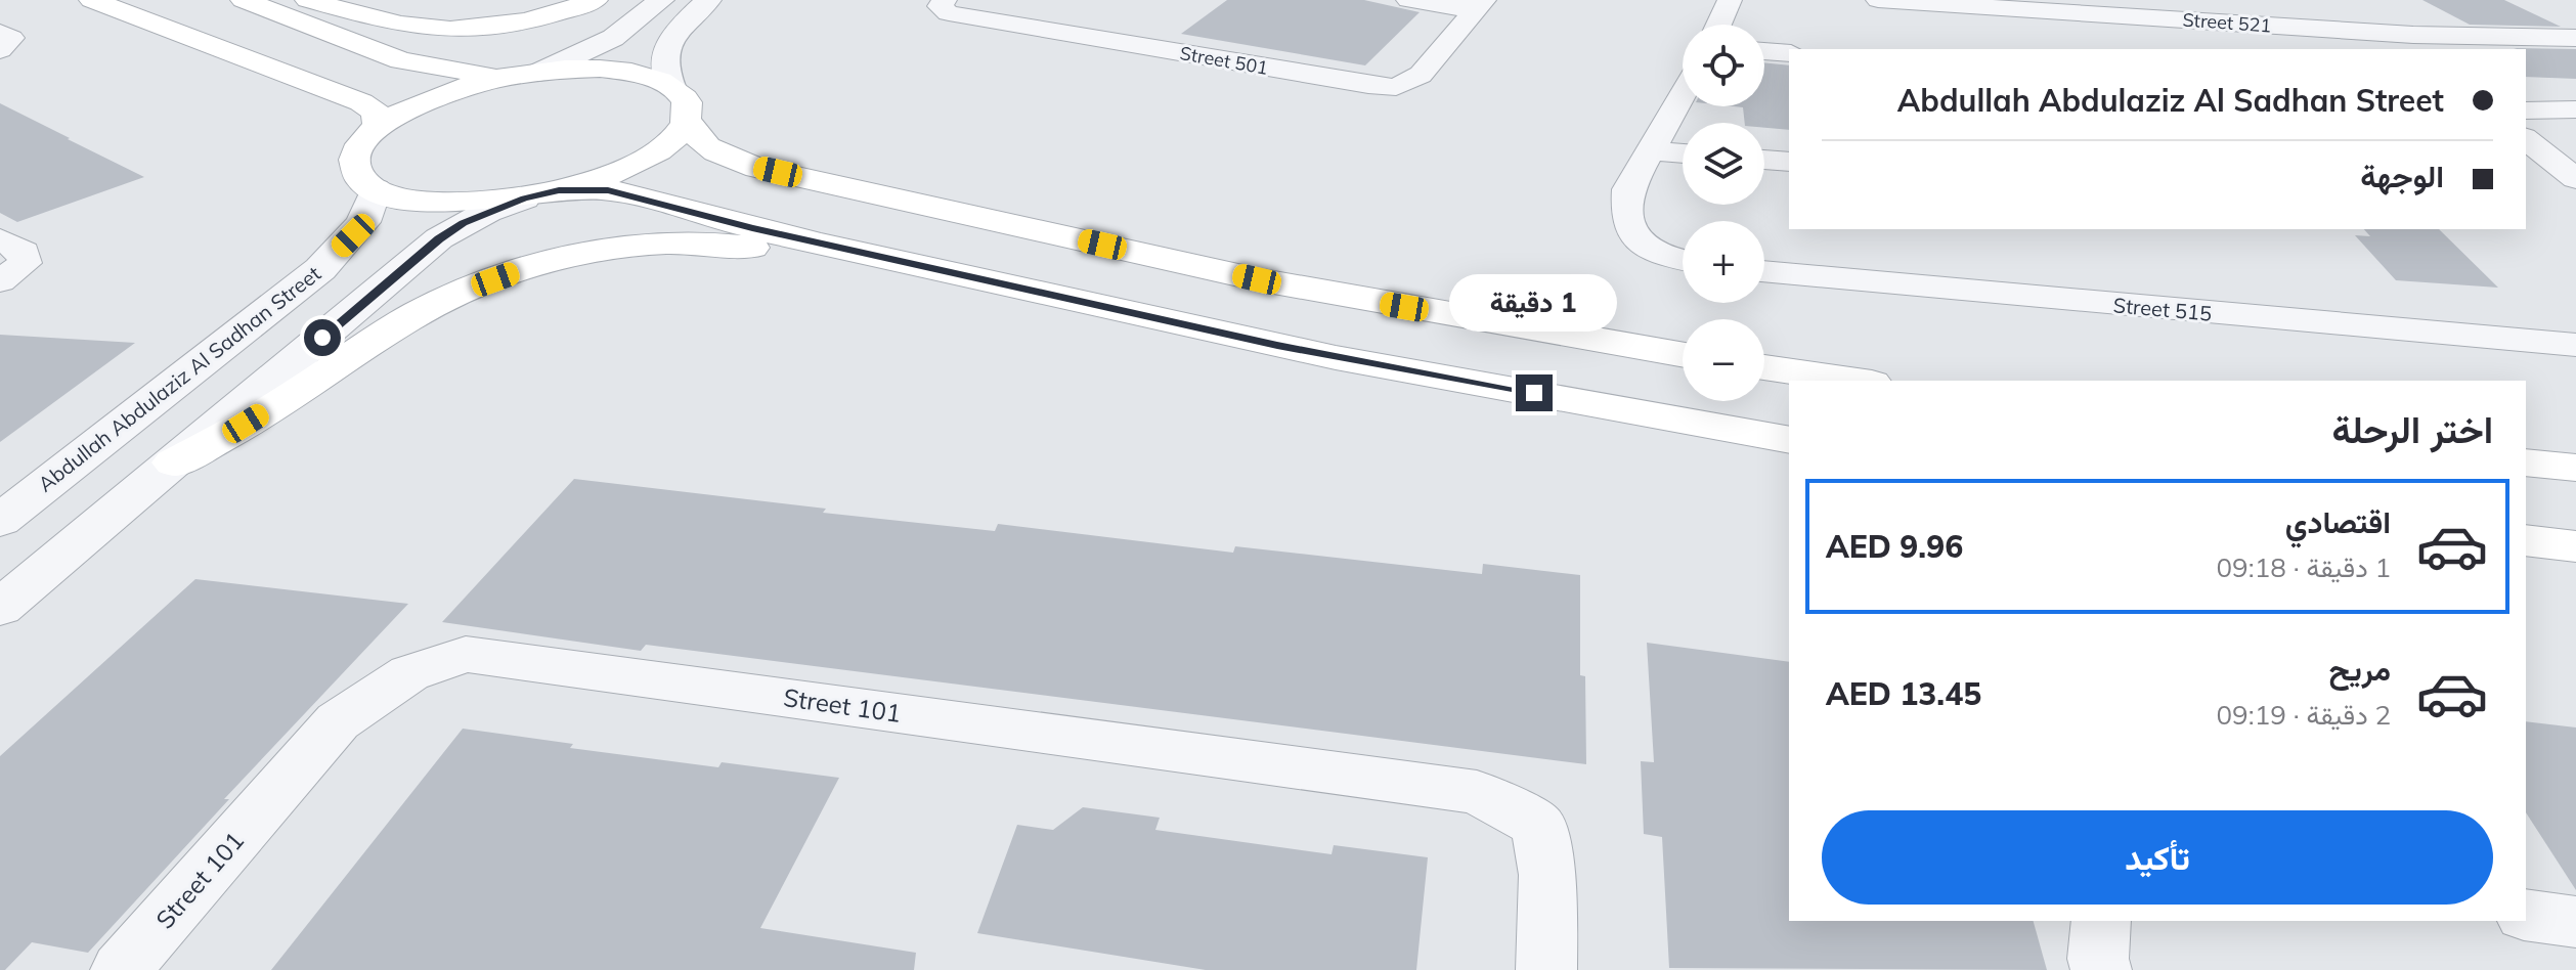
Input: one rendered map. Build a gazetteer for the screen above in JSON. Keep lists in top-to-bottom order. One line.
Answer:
{"streets":{"street":["Street 521","Street 501","Street 515","Abdullah Abdulaziz Al Sadhan Street","Street 101"]},"page":{"map_buttons":["+","−"],"banner":["Abdullah Abdulaziz Al Sadhan Street","الوجهة"],"bubble":"1 دقيقة","heading":"اختر الرحلة","list":[{"name":"اقتصادي","note":"1 دقيقة · 09:18","value":"AED 9.96"},{"name":"مريح","note":"2 دقيقة · 09:19","value":"AED 13.45"}],"buttons":"تأكيد"}}
